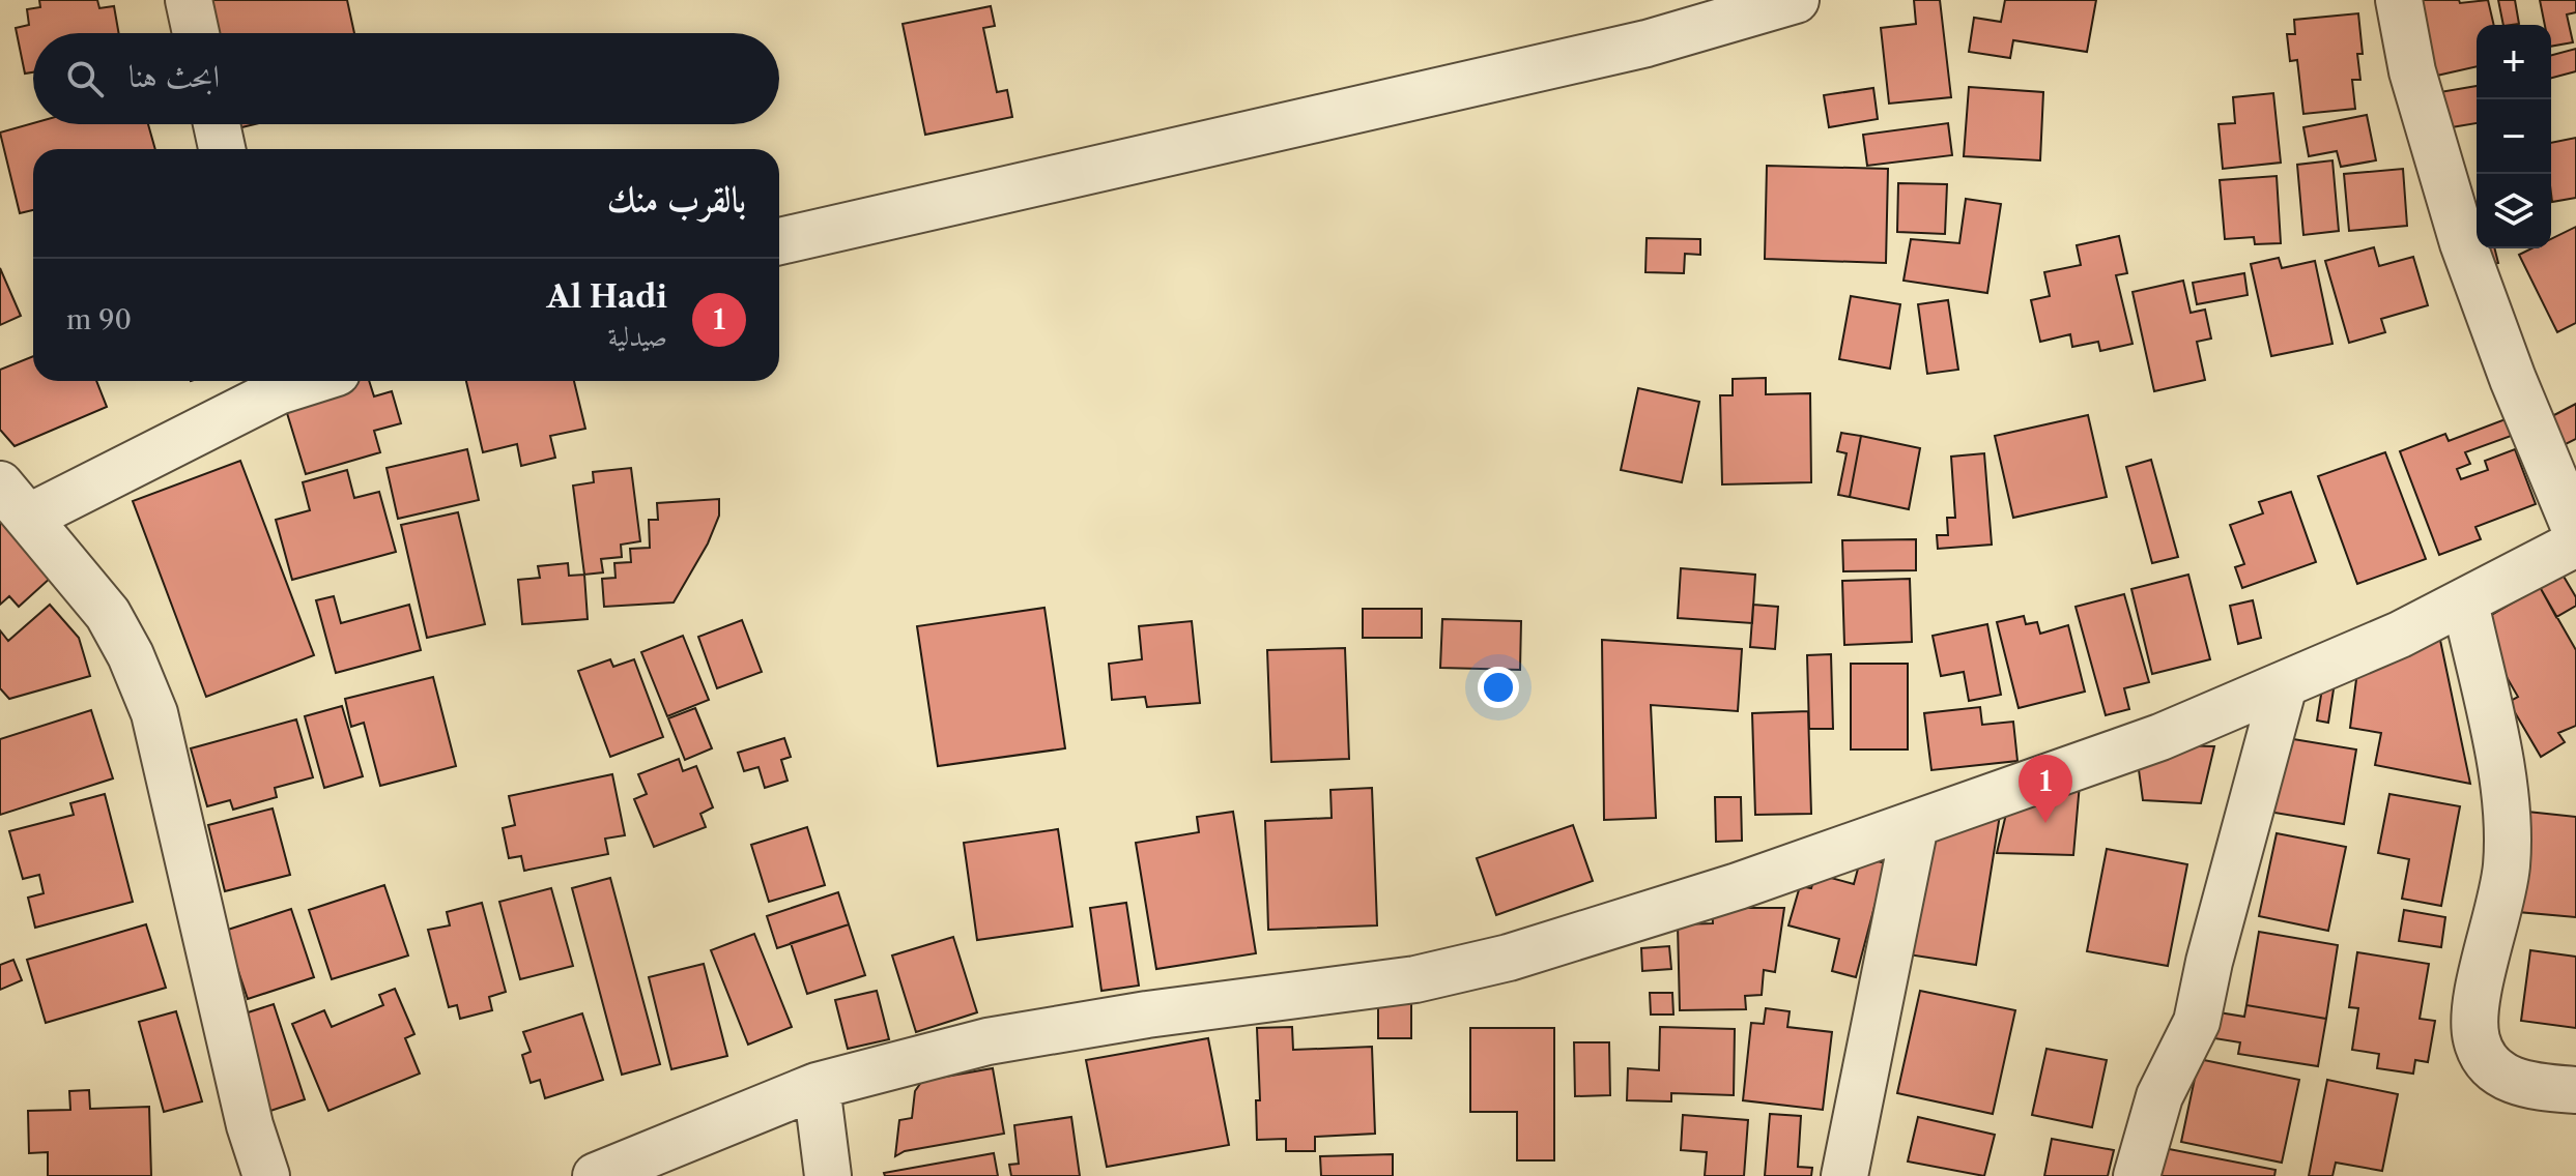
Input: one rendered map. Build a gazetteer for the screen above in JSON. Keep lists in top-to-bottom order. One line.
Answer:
{"page":{"map_buttons":["+","−"],"search":"ابحث هنا","heading":"بالقرب منك","list":[{"mark":"1","name":"Al Hadi","note":"صيدلية","value":"90 m"}],"pins":"1"}}
